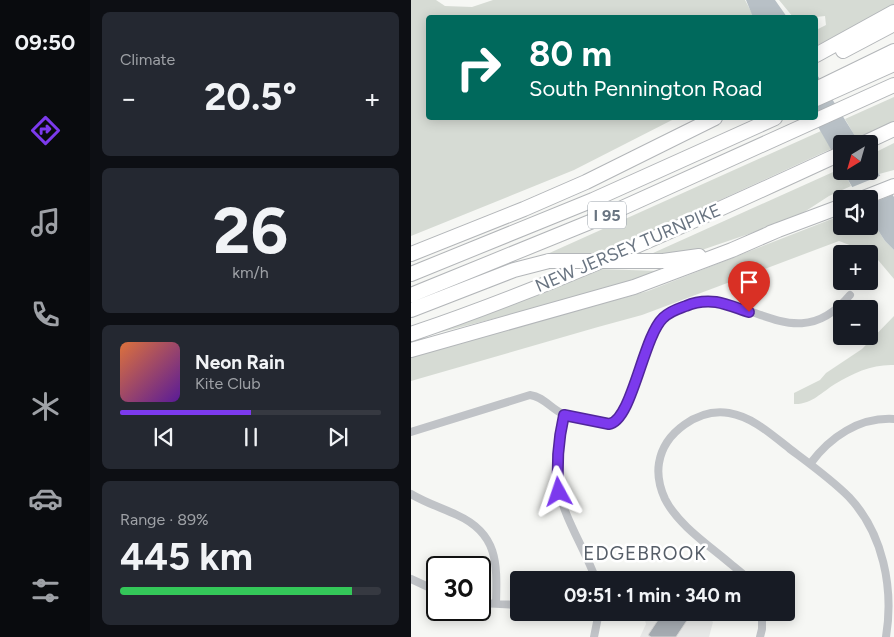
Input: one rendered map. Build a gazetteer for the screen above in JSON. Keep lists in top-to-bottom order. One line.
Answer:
{"streets":{"highway":["I 95","NEW JERSEY TURNPIKE"]},"districts":["EDGEBROOK"],"north":"bottom left","page":{"tabs":"09:50","tile":["Climate",["26","km/h"],["Range · 89%","445 km"]],"turn":["80 m","South Pennington Road"],"heat":["−","20.5°","+"],"map_buttons":["+","−"],"song":["Neon Rain","Kite Club"],"limit":"30","trip":"09:51 · 1 min · 340 m"}}
